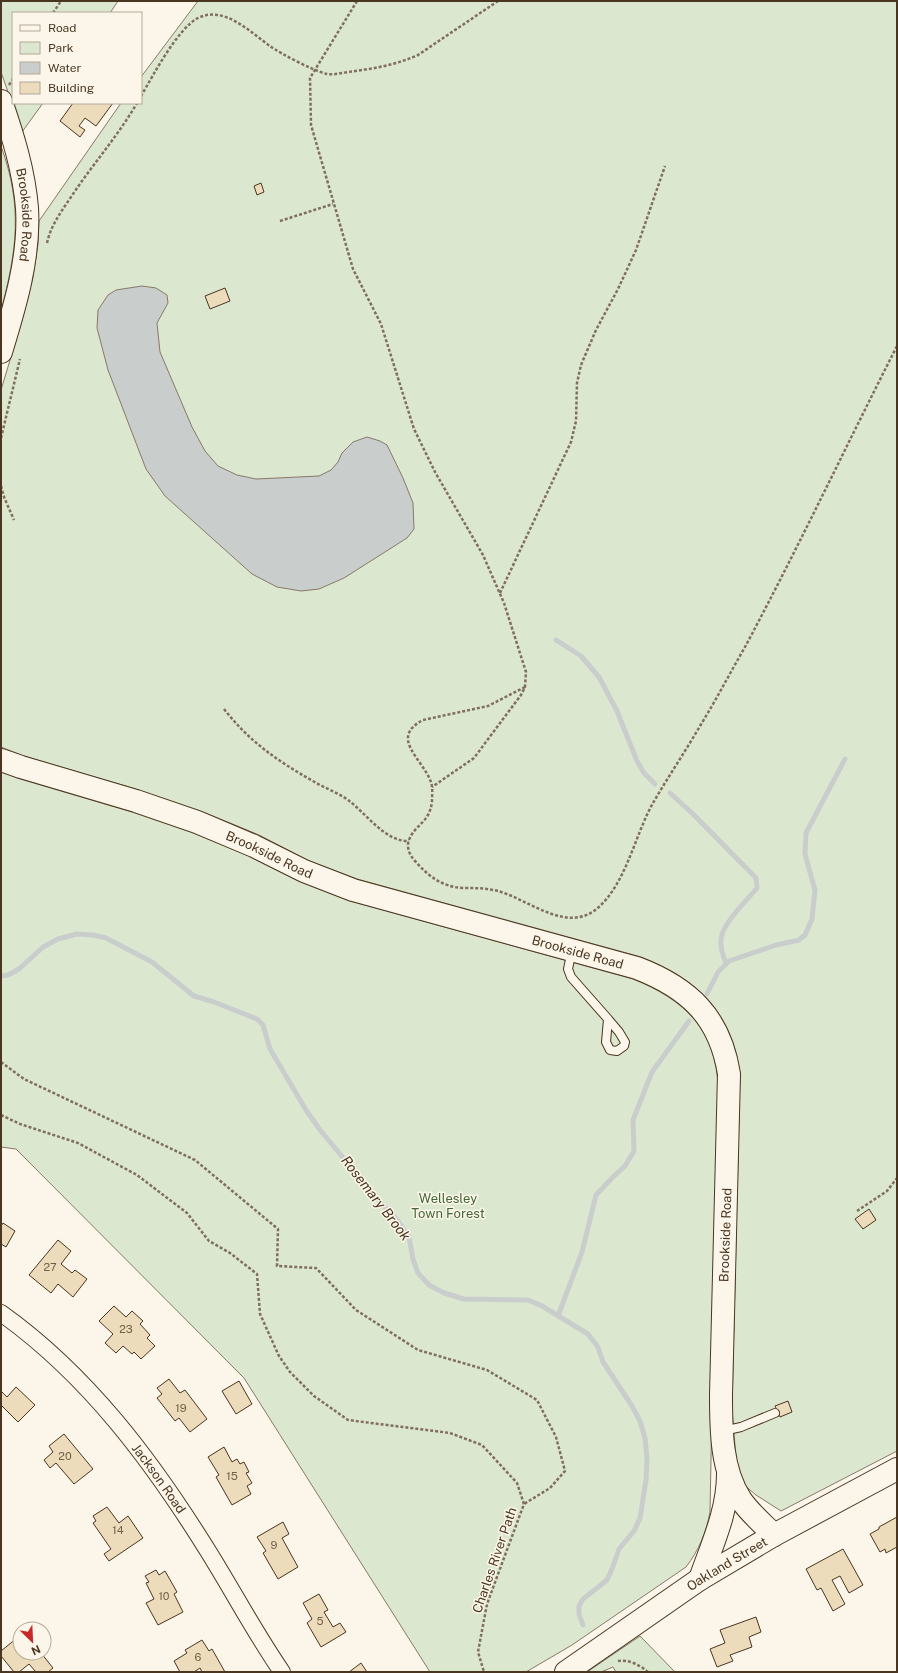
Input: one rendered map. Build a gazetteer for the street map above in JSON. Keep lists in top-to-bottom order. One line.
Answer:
{"streets":{"street":["Brookside Road","Jackson Road","Oakland Street"],"path":["Charles River Path"]},"crossings":[["Brookside Road","Oakland Street"]],"water":["Rosemary Brook"],"parks":["Wellesley Town Forest"],"house_numbers":["27","23","19","20","15","14","9","10","5","6"],"legend":["Road","Park","Water","Building"],"north":"bottom right"}
